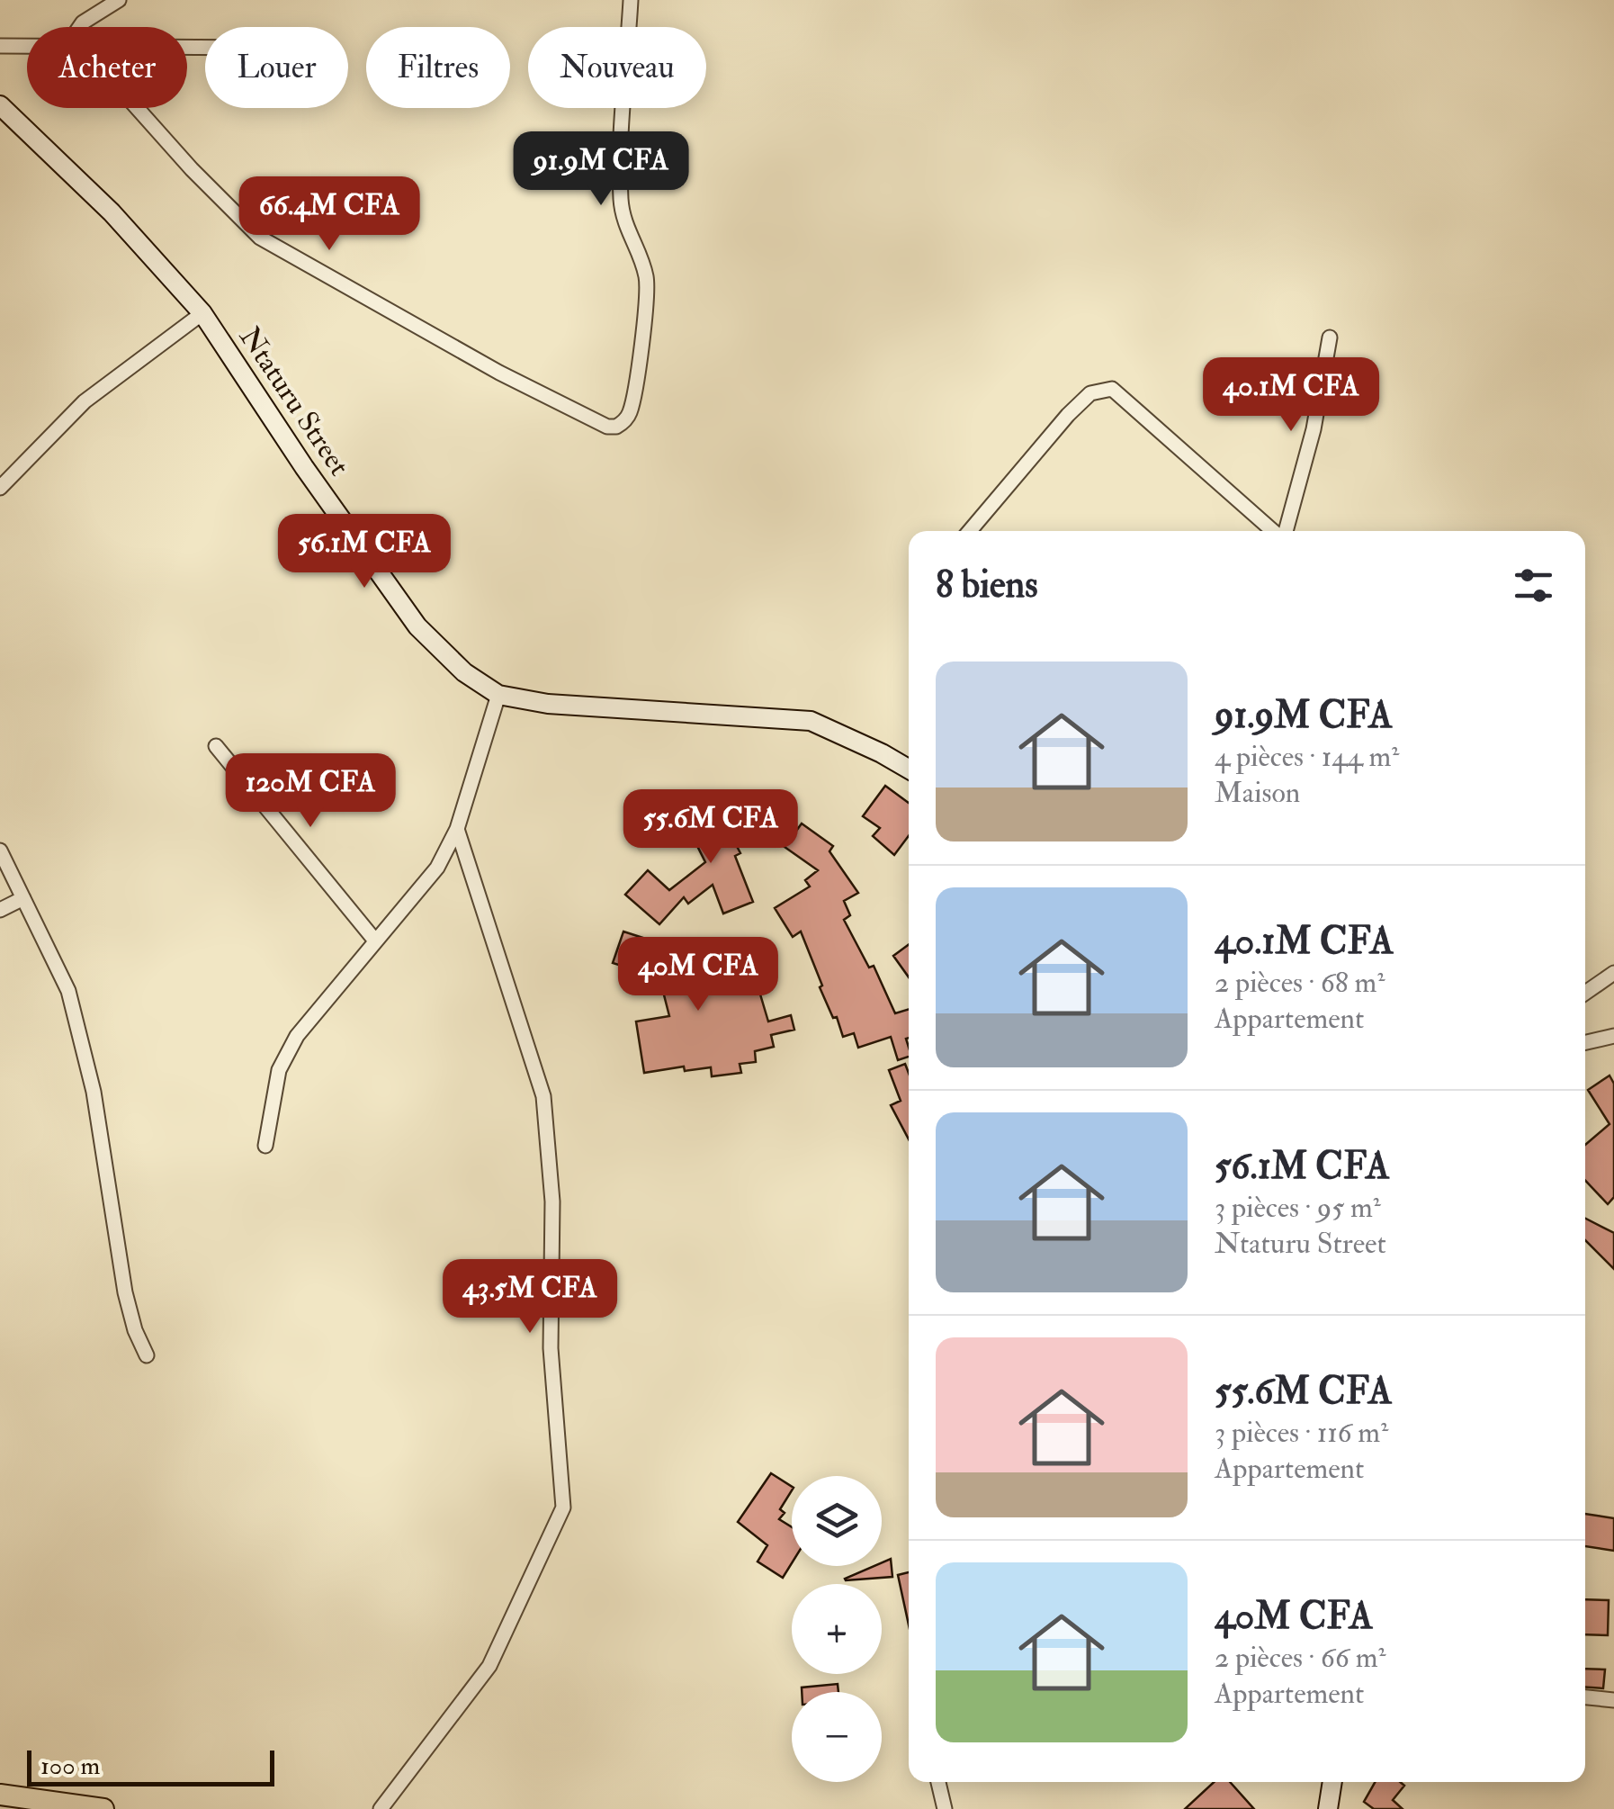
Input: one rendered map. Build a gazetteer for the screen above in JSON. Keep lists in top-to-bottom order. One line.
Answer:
{"streets":{"street":["Ntaturu Street"]},"scale_bar":"100 m","page":{"chip":["Acheter","Louer","Filtres","Nouveau"],"price":["91.9M CFA","66.4M CFA","40.1M CFA","56.1M CFA","120M CFA","55.6M CFA","40M CFA","43.5M CFA"],"heading":"8 biens","list":[{"name":"91.9M CFA","note":"4 pièces · 144 m² · Maison"},{"name":"40.1M CFA","note":"2 pièces · 68 m² · Appartement"},{"name":"56.1M CFA","note":"3 pièces · 95 m² · Ntaturu Street"},{"name":"55.6M CFA","note":"3 pièces · 116 m² · Appartement"},{"name":"40M CFA","note":"2 pièces · 66 m² · Appartement"}],"map_buttons":["+","−"],"scale":"100 m"}}
